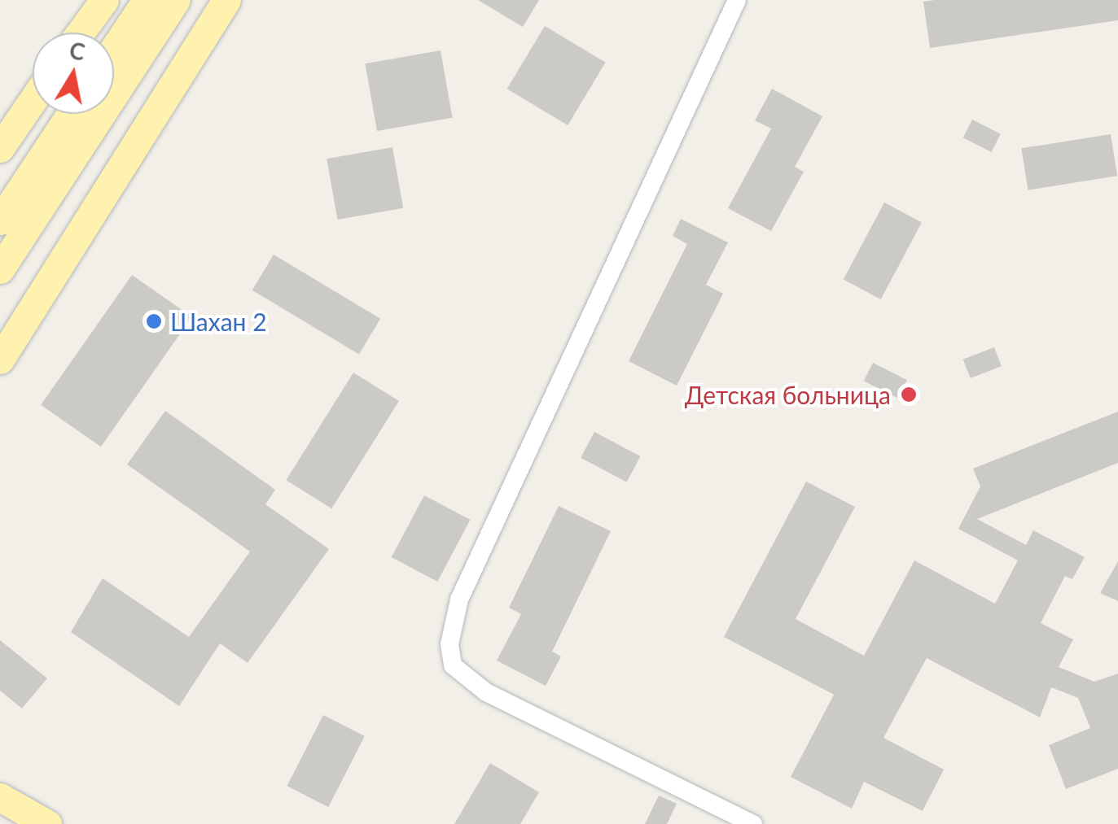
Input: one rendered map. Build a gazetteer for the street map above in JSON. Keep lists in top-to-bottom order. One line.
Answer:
{"places":["Шахан 2","Детская больница"],"north":"top"}
